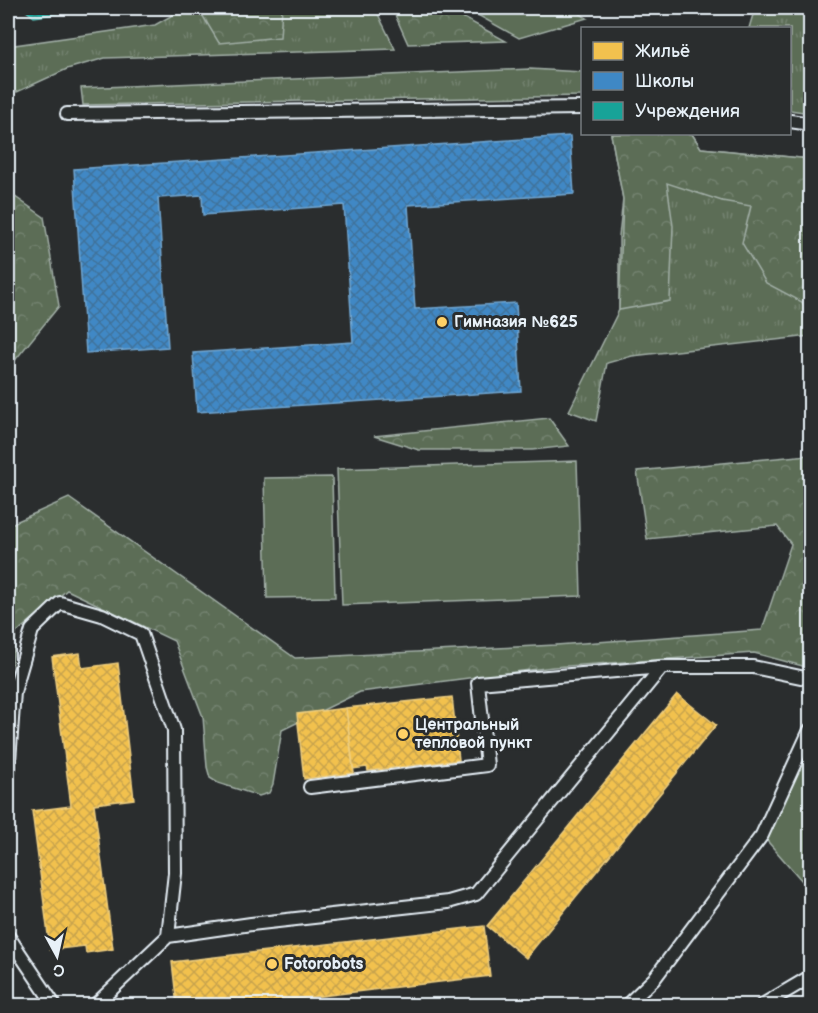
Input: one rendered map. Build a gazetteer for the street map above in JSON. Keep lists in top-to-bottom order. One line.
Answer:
{"places":["Гимназия №625","Центральный тепловой пункт","Fotorobots"],"legend":["Жильё","Школы","Учреждения"],"north":"bottom"}
